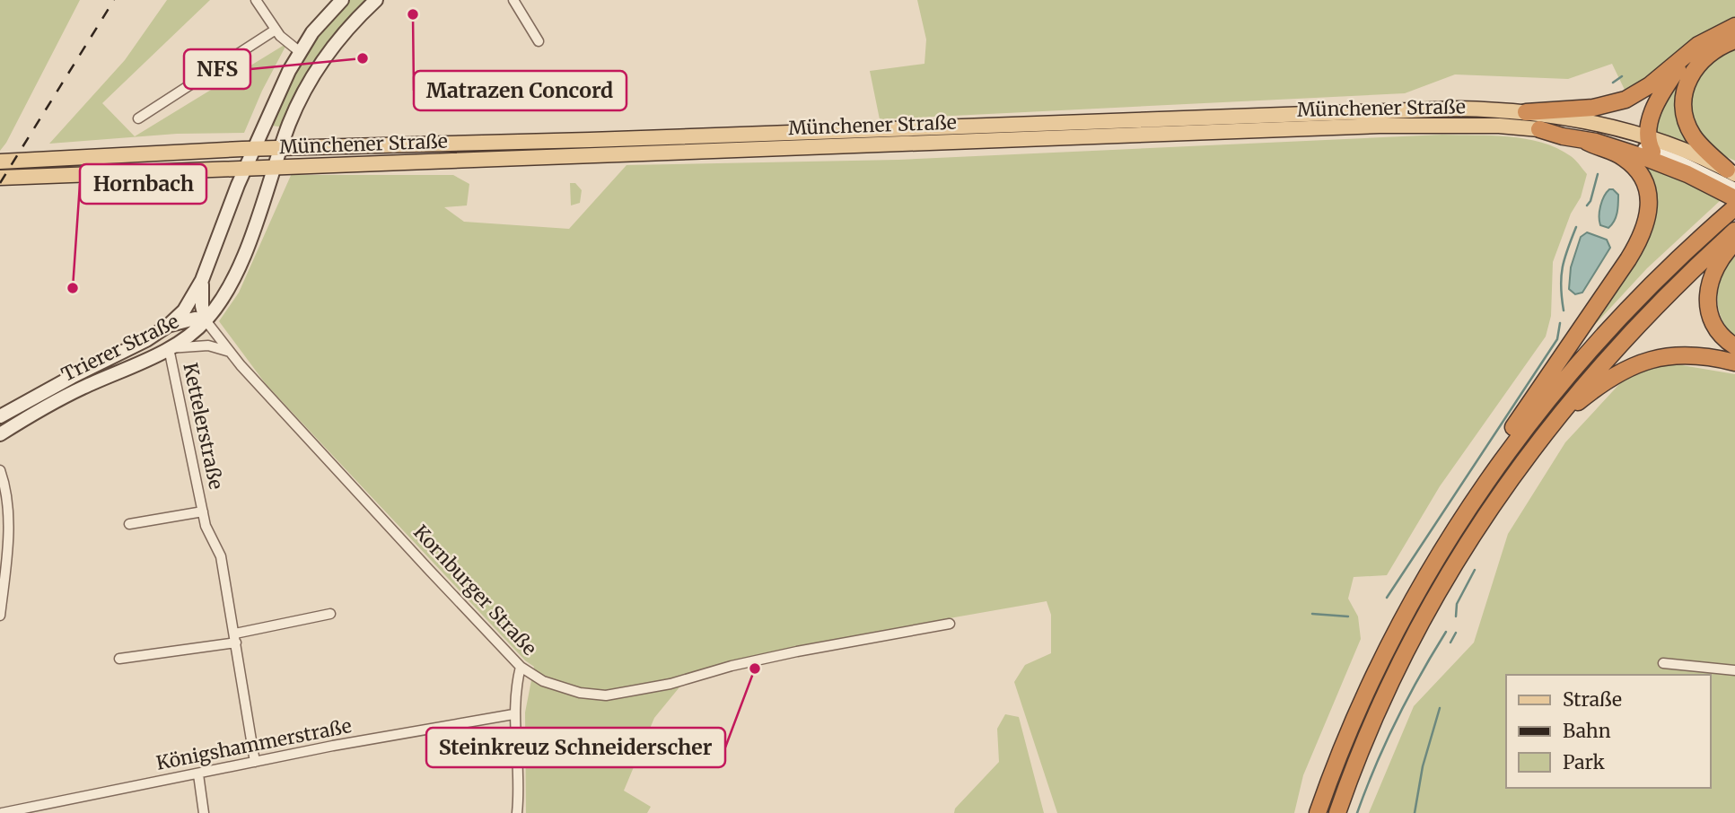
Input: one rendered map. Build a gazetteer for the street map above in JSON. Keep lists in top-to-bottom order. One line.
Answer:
{"streets":{"main road":["Münchener Straße","Trierer Straße"],"street":["Kettelerstraße","Kornburger Straße","Königshammerstraße"]},"crossings":[["Münchener Straße","Trierer Straße"],["Trierer Straße","Kettelerstraße"],["Trierer Straße","Kornburger Straße"],["Kettelerstraße","Königshammerstraße"]],"places":["Matrazen Concord","NFS","Hornbach","Steinkreuz Schneiderscher"],"legend":["Straße","Bahn","Park"]}
